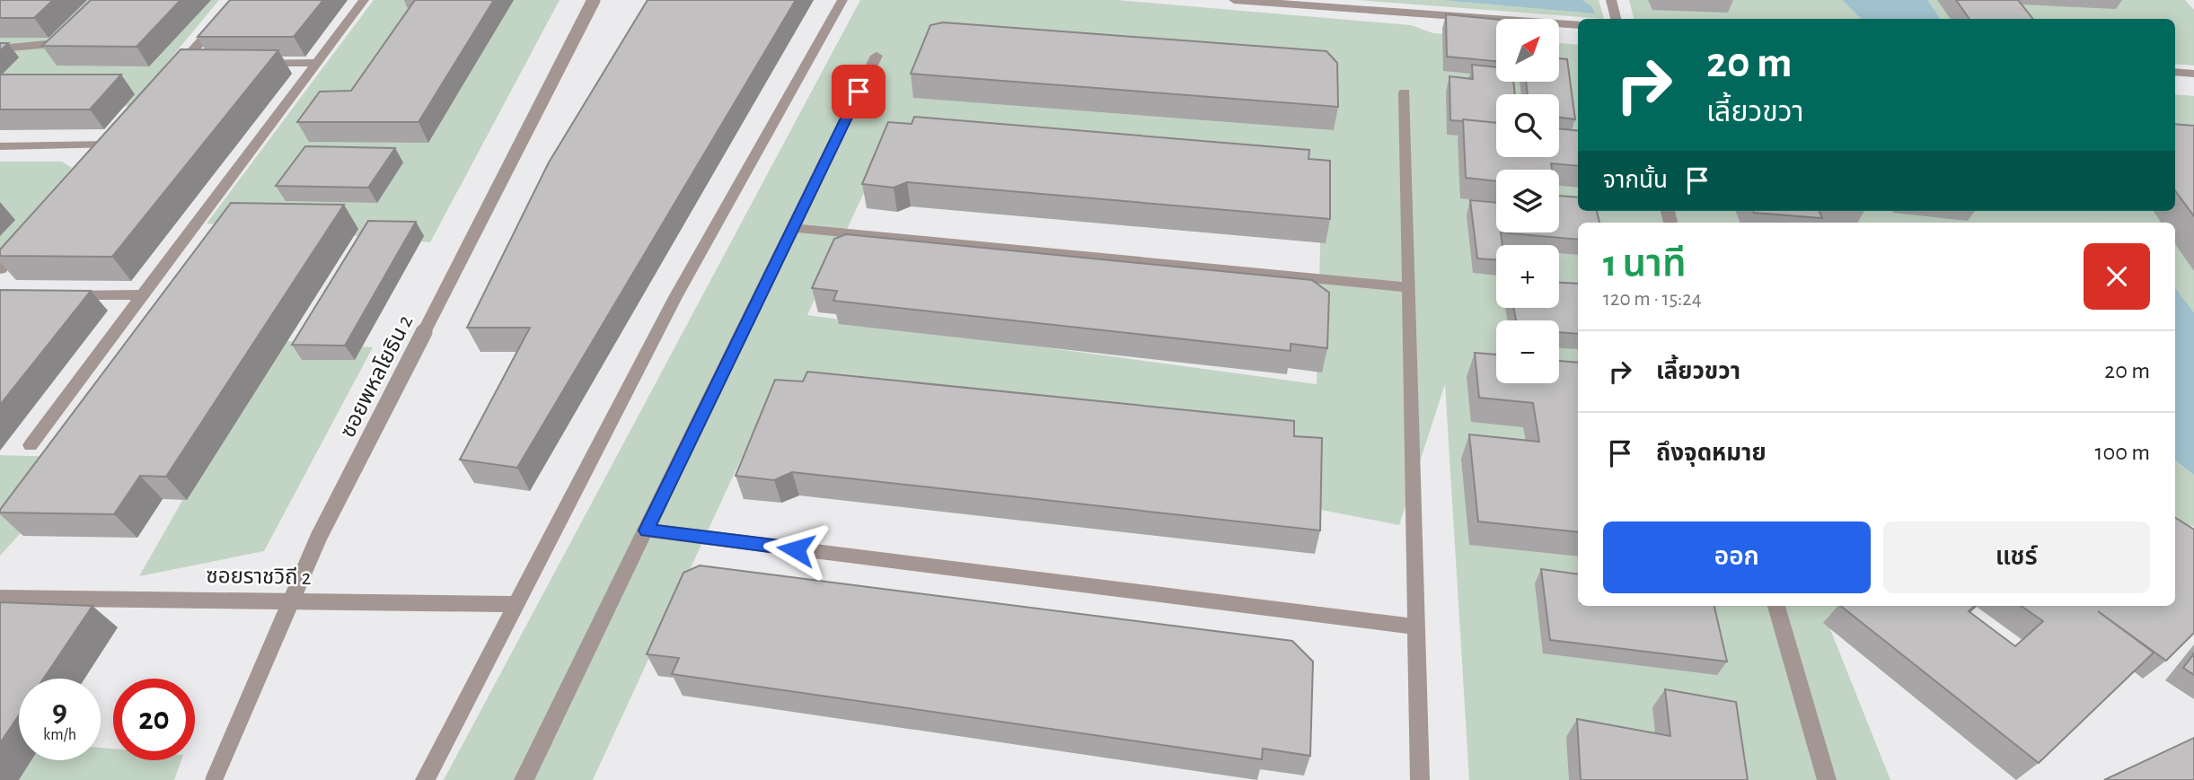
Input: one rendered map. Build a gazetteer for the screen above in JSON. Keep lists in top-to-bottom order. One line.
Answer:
{"streets":{"street":["ซอยพหลโยธิน 2","ซอยราชวิถี 2"]},"north":"top right","page":{"map_buttons":["+","−"],"turn":["20 m","เลี้ยวขวา"],"then":"จากนั้น","heading":["1 นาที","120 m · 15:24"],"list":[{"name":"เลี้ยวขวา","value":"20 m"},{"name":"ถึงจุดหมาย","value":"100 m"}],"buttons":["ออก","แชร์"],"speed":"9 km/h","limit":"20"}}
